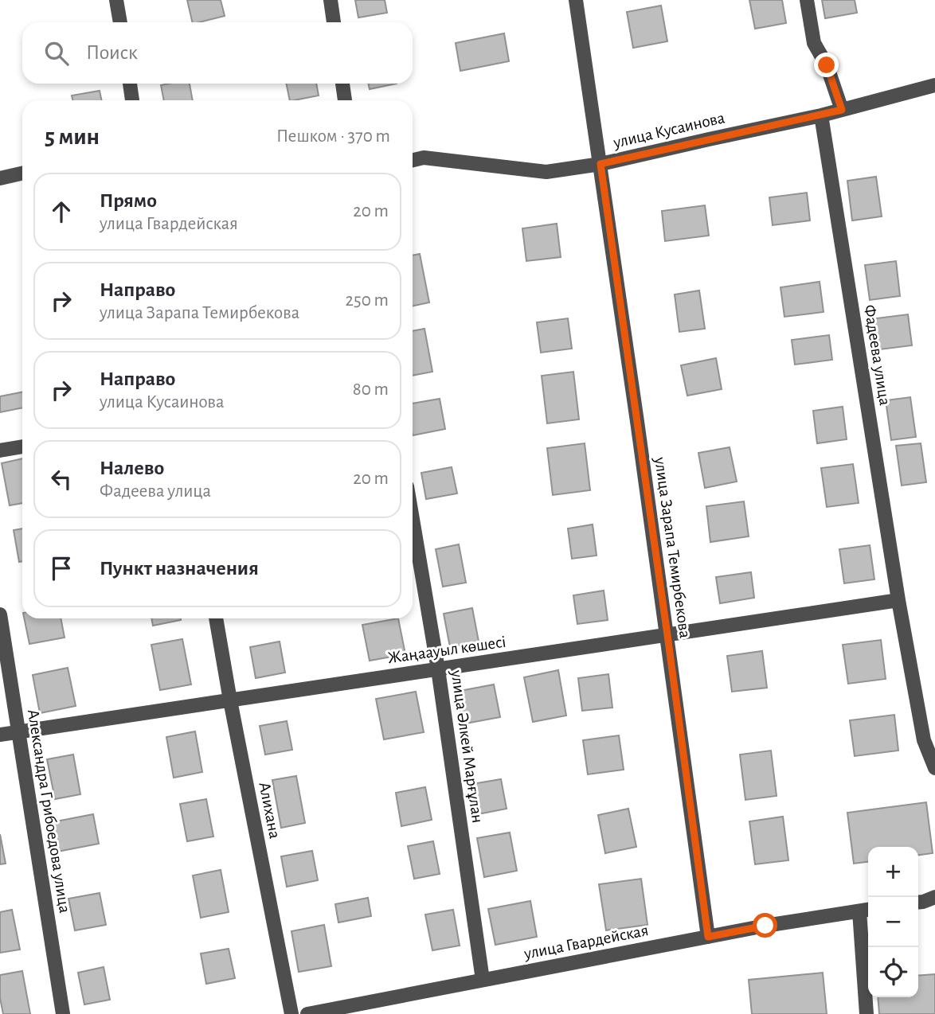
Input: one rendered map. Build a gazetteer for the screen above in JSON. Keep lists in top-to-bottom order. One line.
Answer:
{"streets":{"street":["улица Кусаинова","Фадеева улица","улица Зарапа Темирбекова","Жаңаауыл көшесі","улица Әлкей Марғұлан","Алихана","Александра Грибоедова улица","улица Гвардейская"]},"crossings":[["улица Кусаинова","Фадеева улица"],["улица Кусаинова","улица Зарапа Темирбекова"],["Фадеева улица","Жаңаауыл көшесі"],["улица Зарапа Темирбекова","Жаңаауыл көшесі"],["улица Зарапа Темирбекова","улица Гвардейская"],["Жаңаауыл көшесі","улица Әлкей Марғұлан"],["Жаңаауыл көшесі","Алихана"],["Жаңаауыл көшесі","Александра Грибоедова улица"],["улица Әлкей Марғұлан","улица Гвардейская"]],"page":{"search":"Поиск","heading":["5 мин","Пешком · 370 m"],"list":[["Прямо","улица Гвардейская","20 m"],["Направо","улица Зарапа Темирбекова","250 m"],["Направо","улица Кусаинова","80 m"],["Налево","Фадеева улица","20 m"],"Пункт назначения"],"map_buttons":["+","−"]}}
